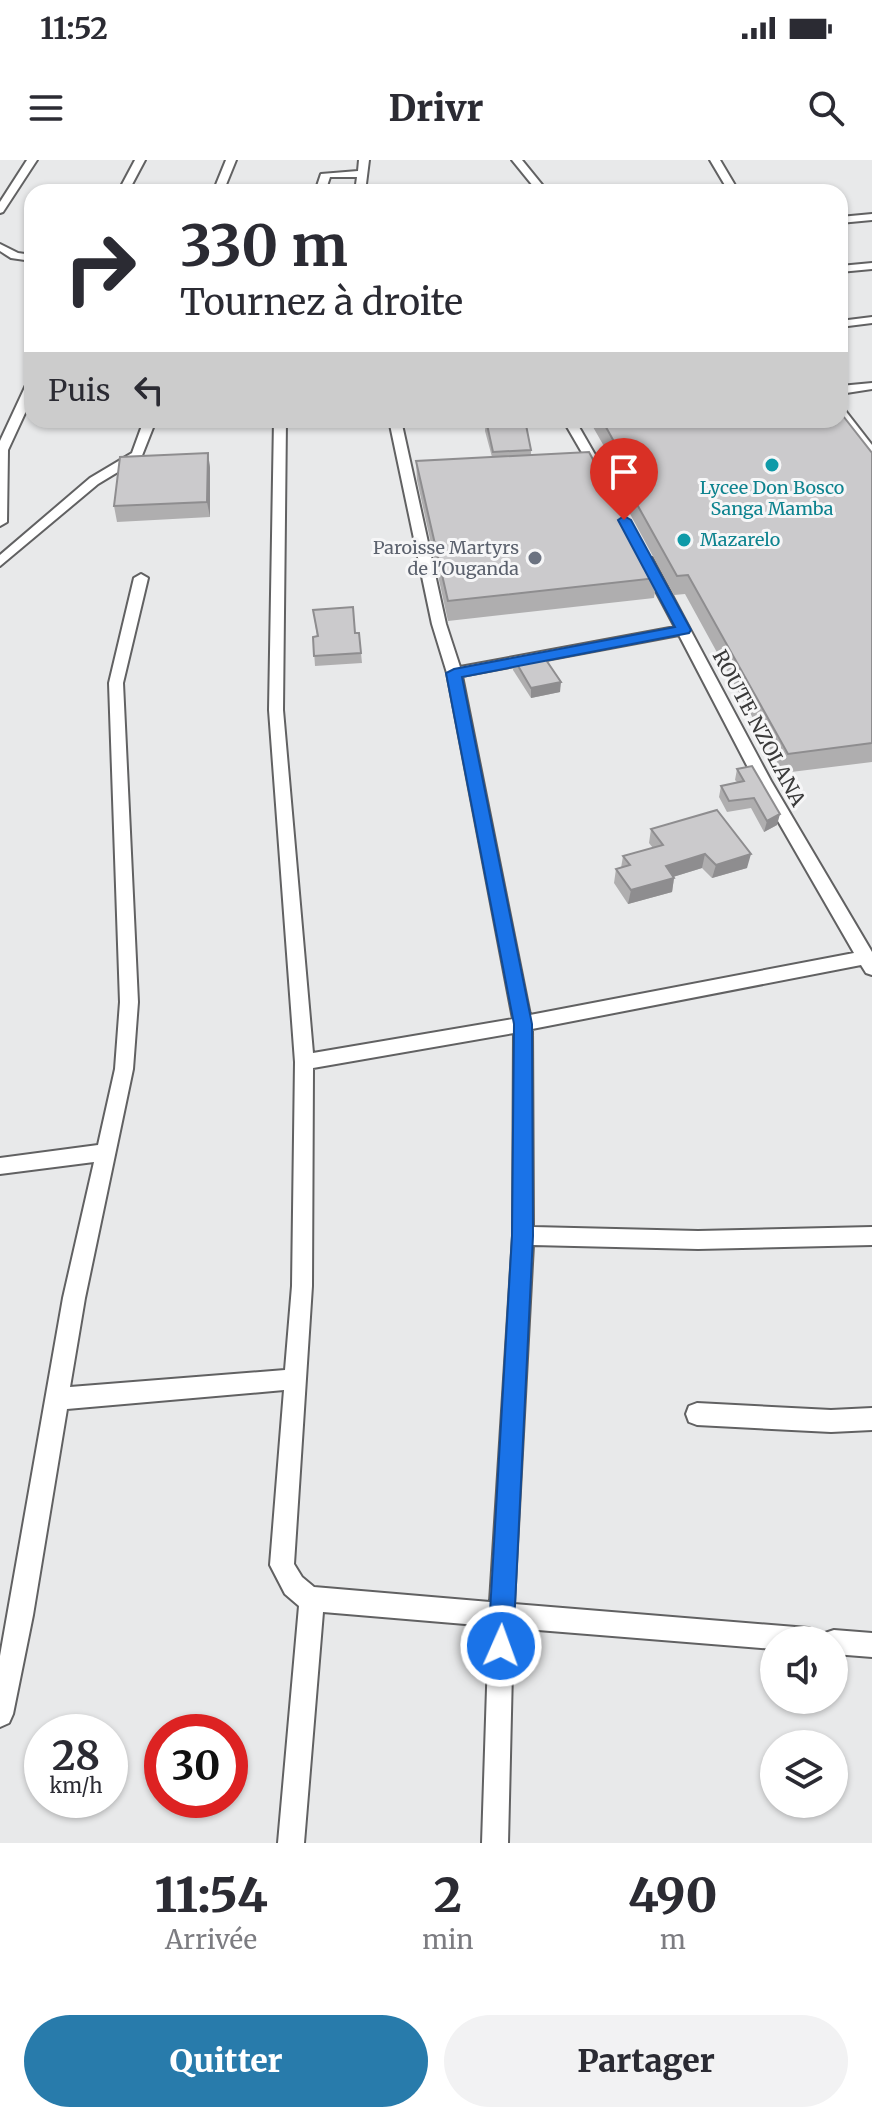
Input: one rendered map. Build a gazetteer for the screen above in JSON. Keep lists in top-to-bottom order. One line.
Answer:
{"streets":{"street":["ROUTE NZOLANA"]},"places":["Lycee Don Bosco Sanga Mamba","Mazarelo","Paroisse Martyrs de l'Ouganda"],"page":{"status":"11:52","header":"Drivr","turn":["330 m","Tournez à droite"],"then":"Puis","speed":"28 km/h","limit":"30","eta":["11:54","Arrivée","2","min","490","m"],"buttons":["Quitter","Partager"]}}
